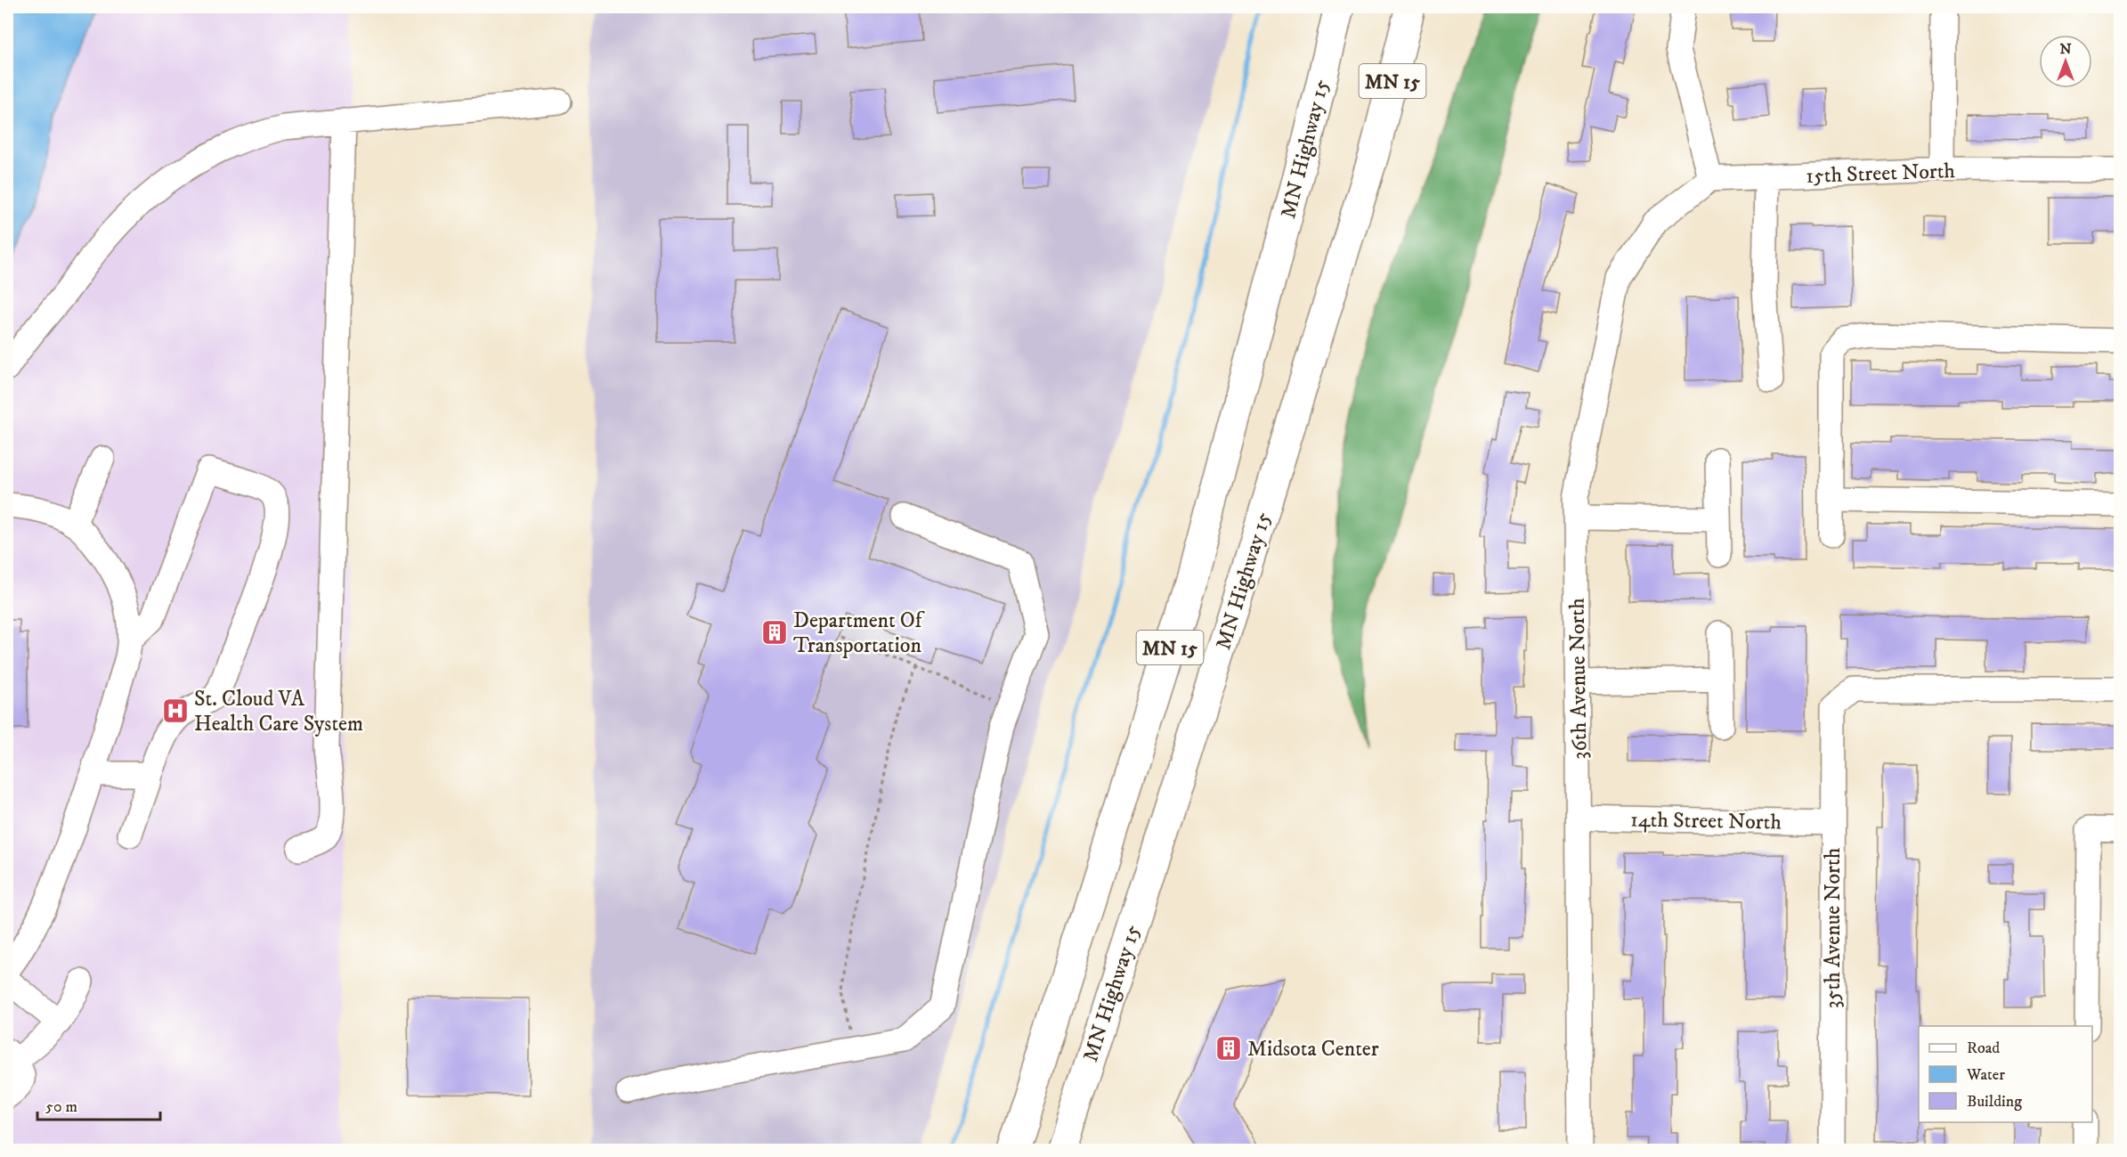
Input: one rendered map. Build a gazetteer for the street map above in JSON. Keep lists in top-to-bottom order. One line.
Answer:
{"streets":{"highway":["MN 15","MN Highway 15"],"street":["15th Street North","36th Avenue North","14th Street North","35th Avenue North"]},"crossings":[["15th Street North","36th Avenue North"],["36th Avenue North","14th Street North"],["14th Street North","35th Avenue North"]],"places":{"building":["Department Of Transportation","Midsota Center"],"hospital":["St. Cloud VA Health Care System"]},"legend":["Road","Water","Building"],"scale_bar":"50 m","north":"top"}
